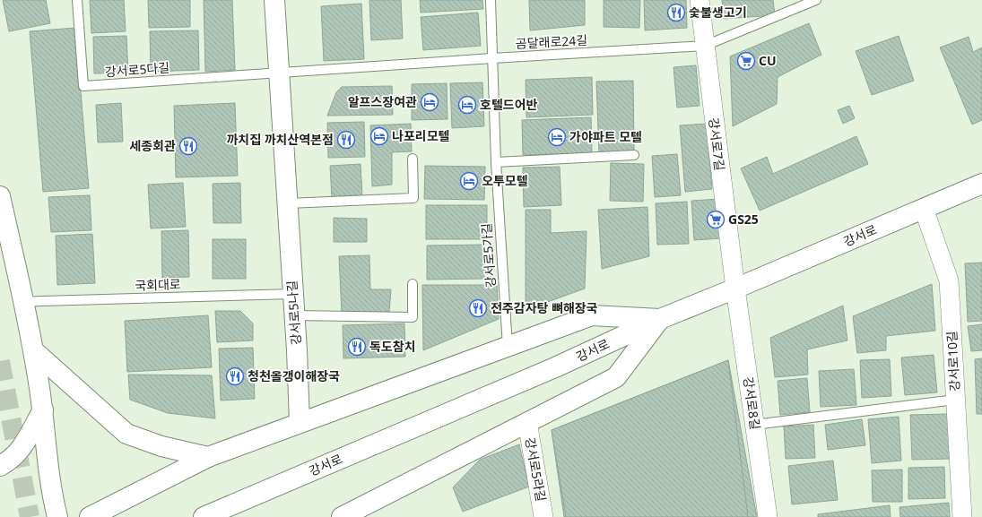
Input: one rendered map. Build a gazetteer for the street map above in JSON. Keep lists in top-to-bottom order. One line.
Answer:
{"streets":{"main road":["강서로","강서로5나길"],"street":["강서로7길","강서로10길","강서로8길","강서로5라길"],"lane":["곰달래로24길","강서로5다길","강서로5가길","국회대로"]},"crossings":[["곰달래로24길","강서로5다길"],["곰달래로24길","강서로7길"],["곰달래로24길","강서로5가길"],["곰달래로24길","강서로5나길"],["강서로5다길","강서로5나길"],["강서로7길","강서로"],["강서로7길","강서로8길"],["강서로","강서로10길"],["강서로","강서로8길"],["국회대로","강서로5나길"]],"places":{"restaurant":["숯불생고기","까치집 까치산역본점","세종회관","전주감자탕 뼈해장국","독도참치","청천올갱이해장국"],"supermarket":["CU","GS25"],"hotel":["알프스장여관","호텔드어반","나포리모텔","가야파트 모텔","오투모텔"]}}
